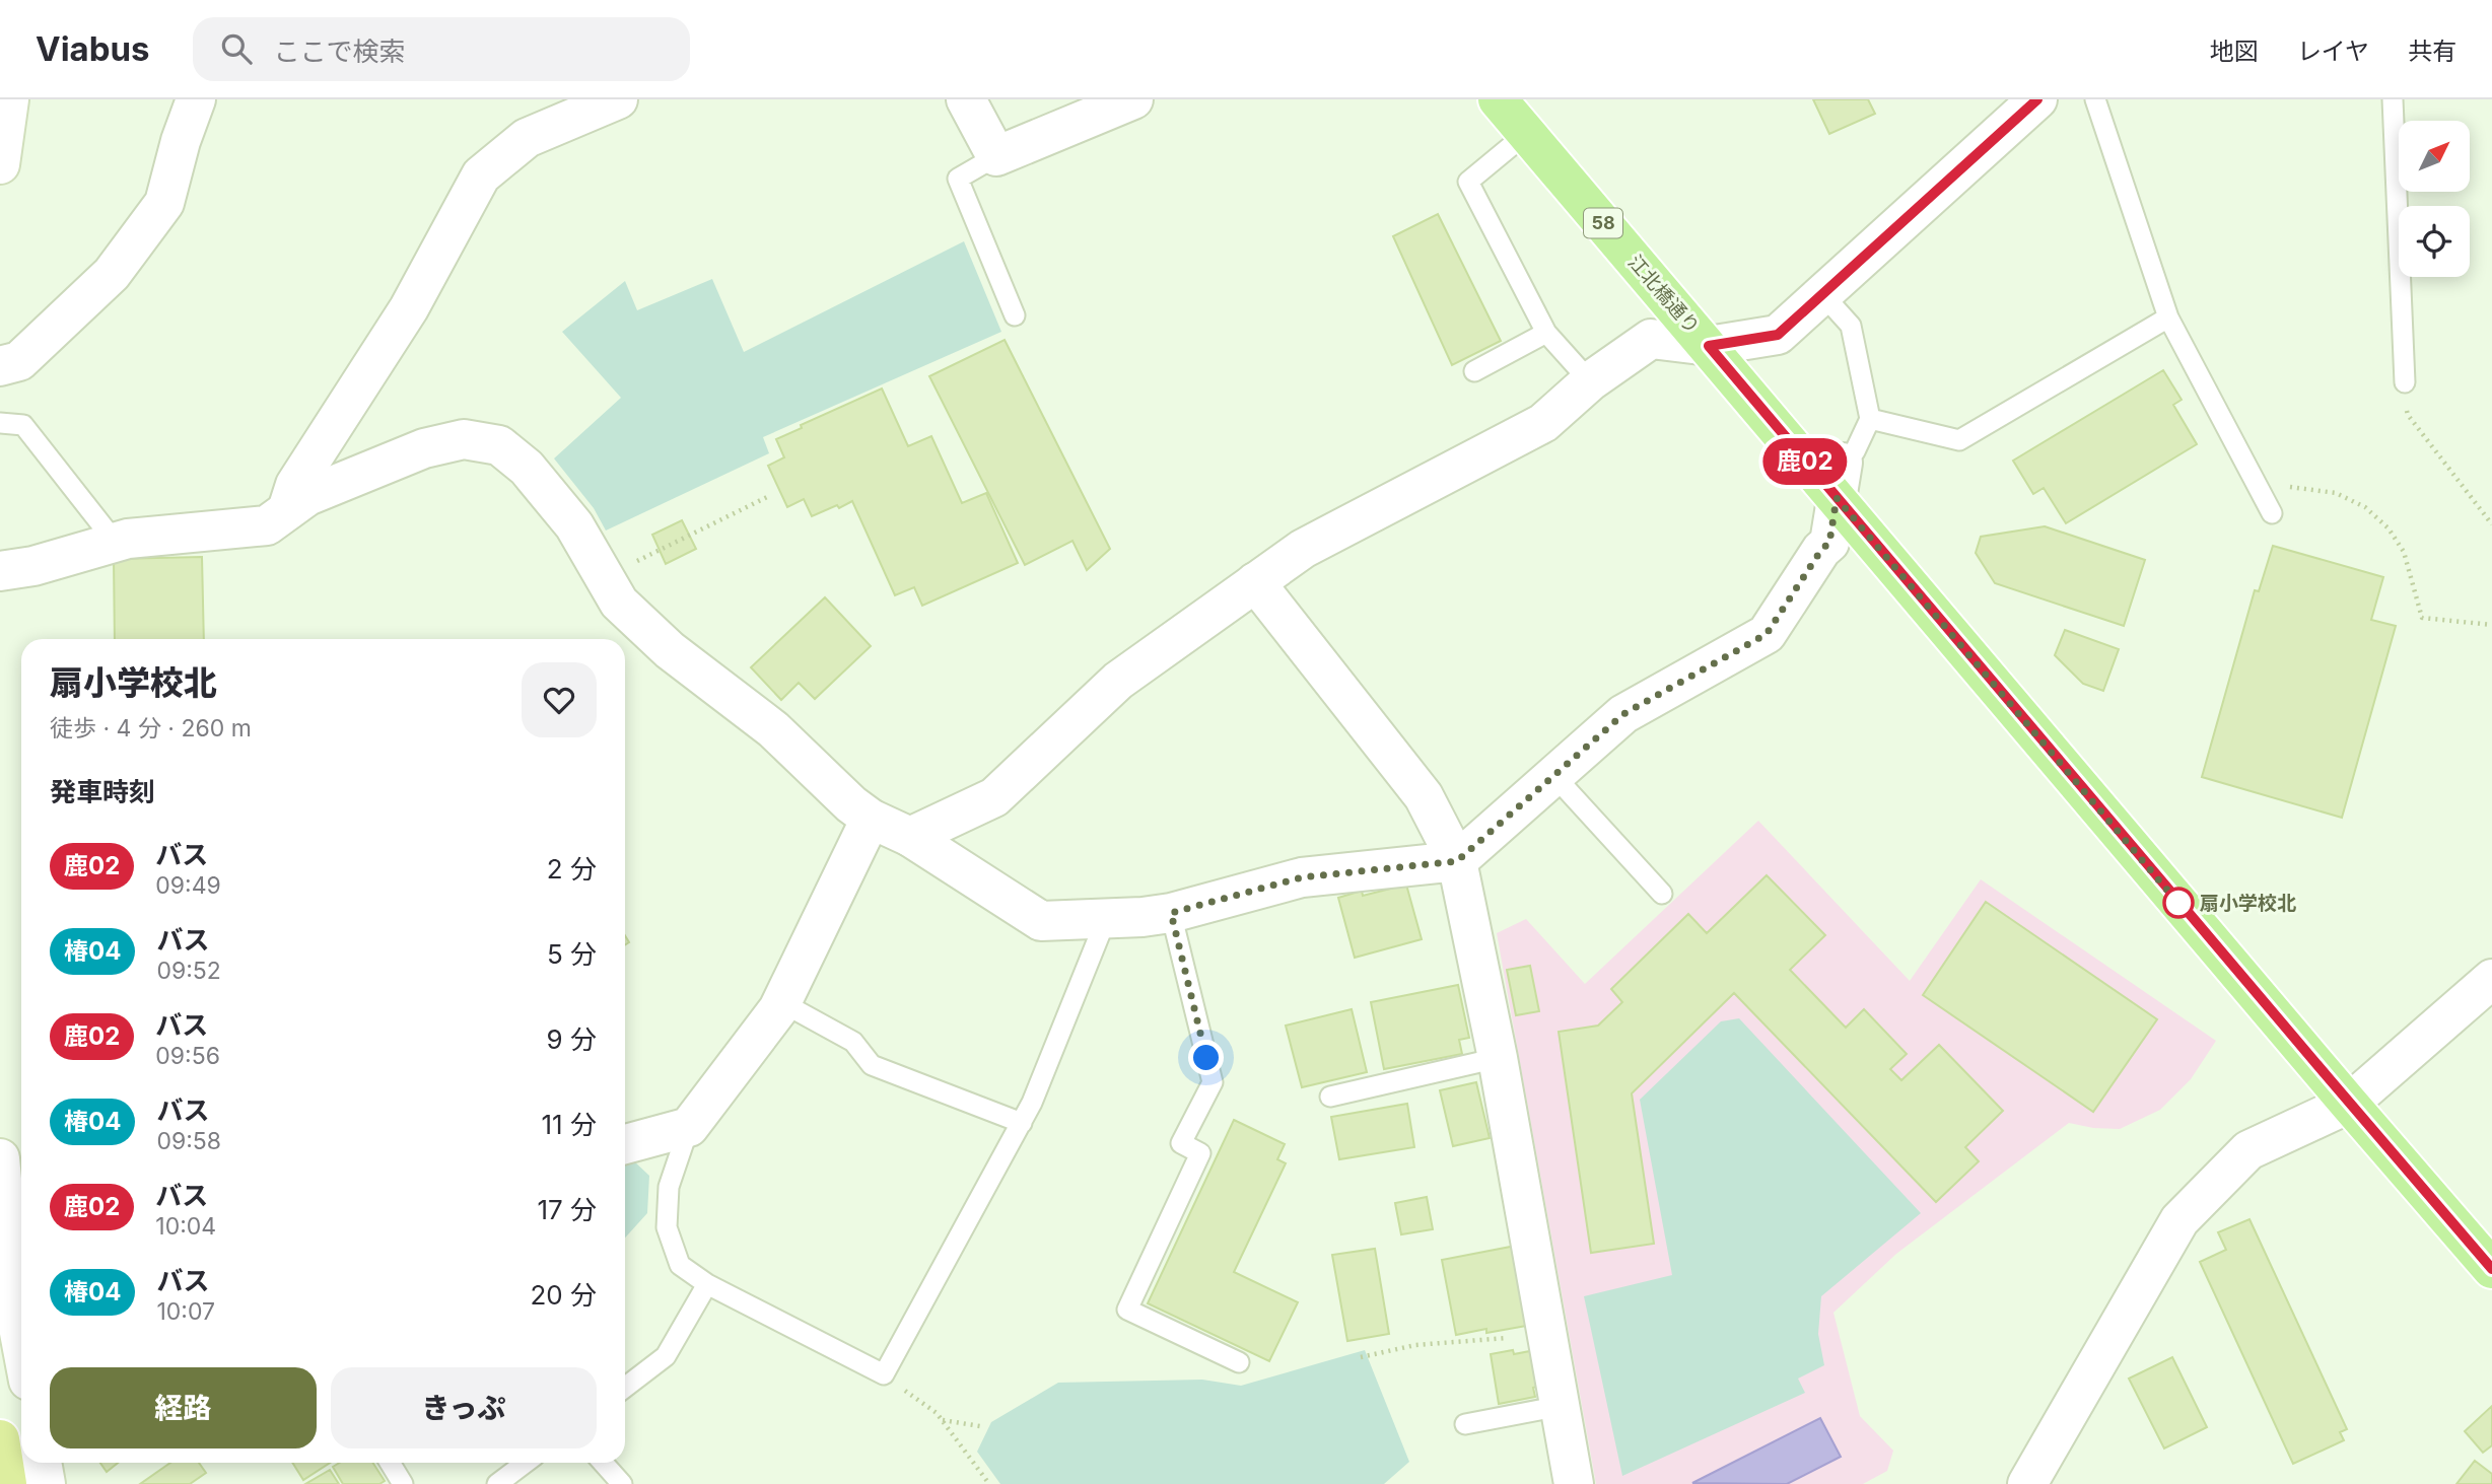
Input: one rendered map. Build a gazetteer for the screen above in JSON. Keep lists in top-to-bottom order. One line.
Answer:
{"streets":{"main road":["58","江北橋通り"]},"places":["扇小学校北"],"lines":["bus line 鹿02"],"north":"top right","page":{"header":"Viabus","search":"ここで検索","nav":["地図","レイヤ","共有"],"on_map":"鹿02","heading":[["扇小学校北","徒歩 · 4 分 · 260 m"],"発車時刻"],"list":[{"mark":"鹿02","name":"バス","note":"09:49","value":"2 分"},{"mark":"椿04","name":"バス","note":"09:52","value":"5 分"},{"mark":"鹿02","name":"バス","note":"09:56","value":"9 分"},{"mark":"椿04","name":"バス","note":"09:58","value":"11 分"},{"mark":"鹿02","name":"バス","note":"10:04","value":"17 分"},{"mark":"椿04","name":"バス","note":"10:07","value":"20 分"}],"buttons":["経路","きっぷ"]}}
